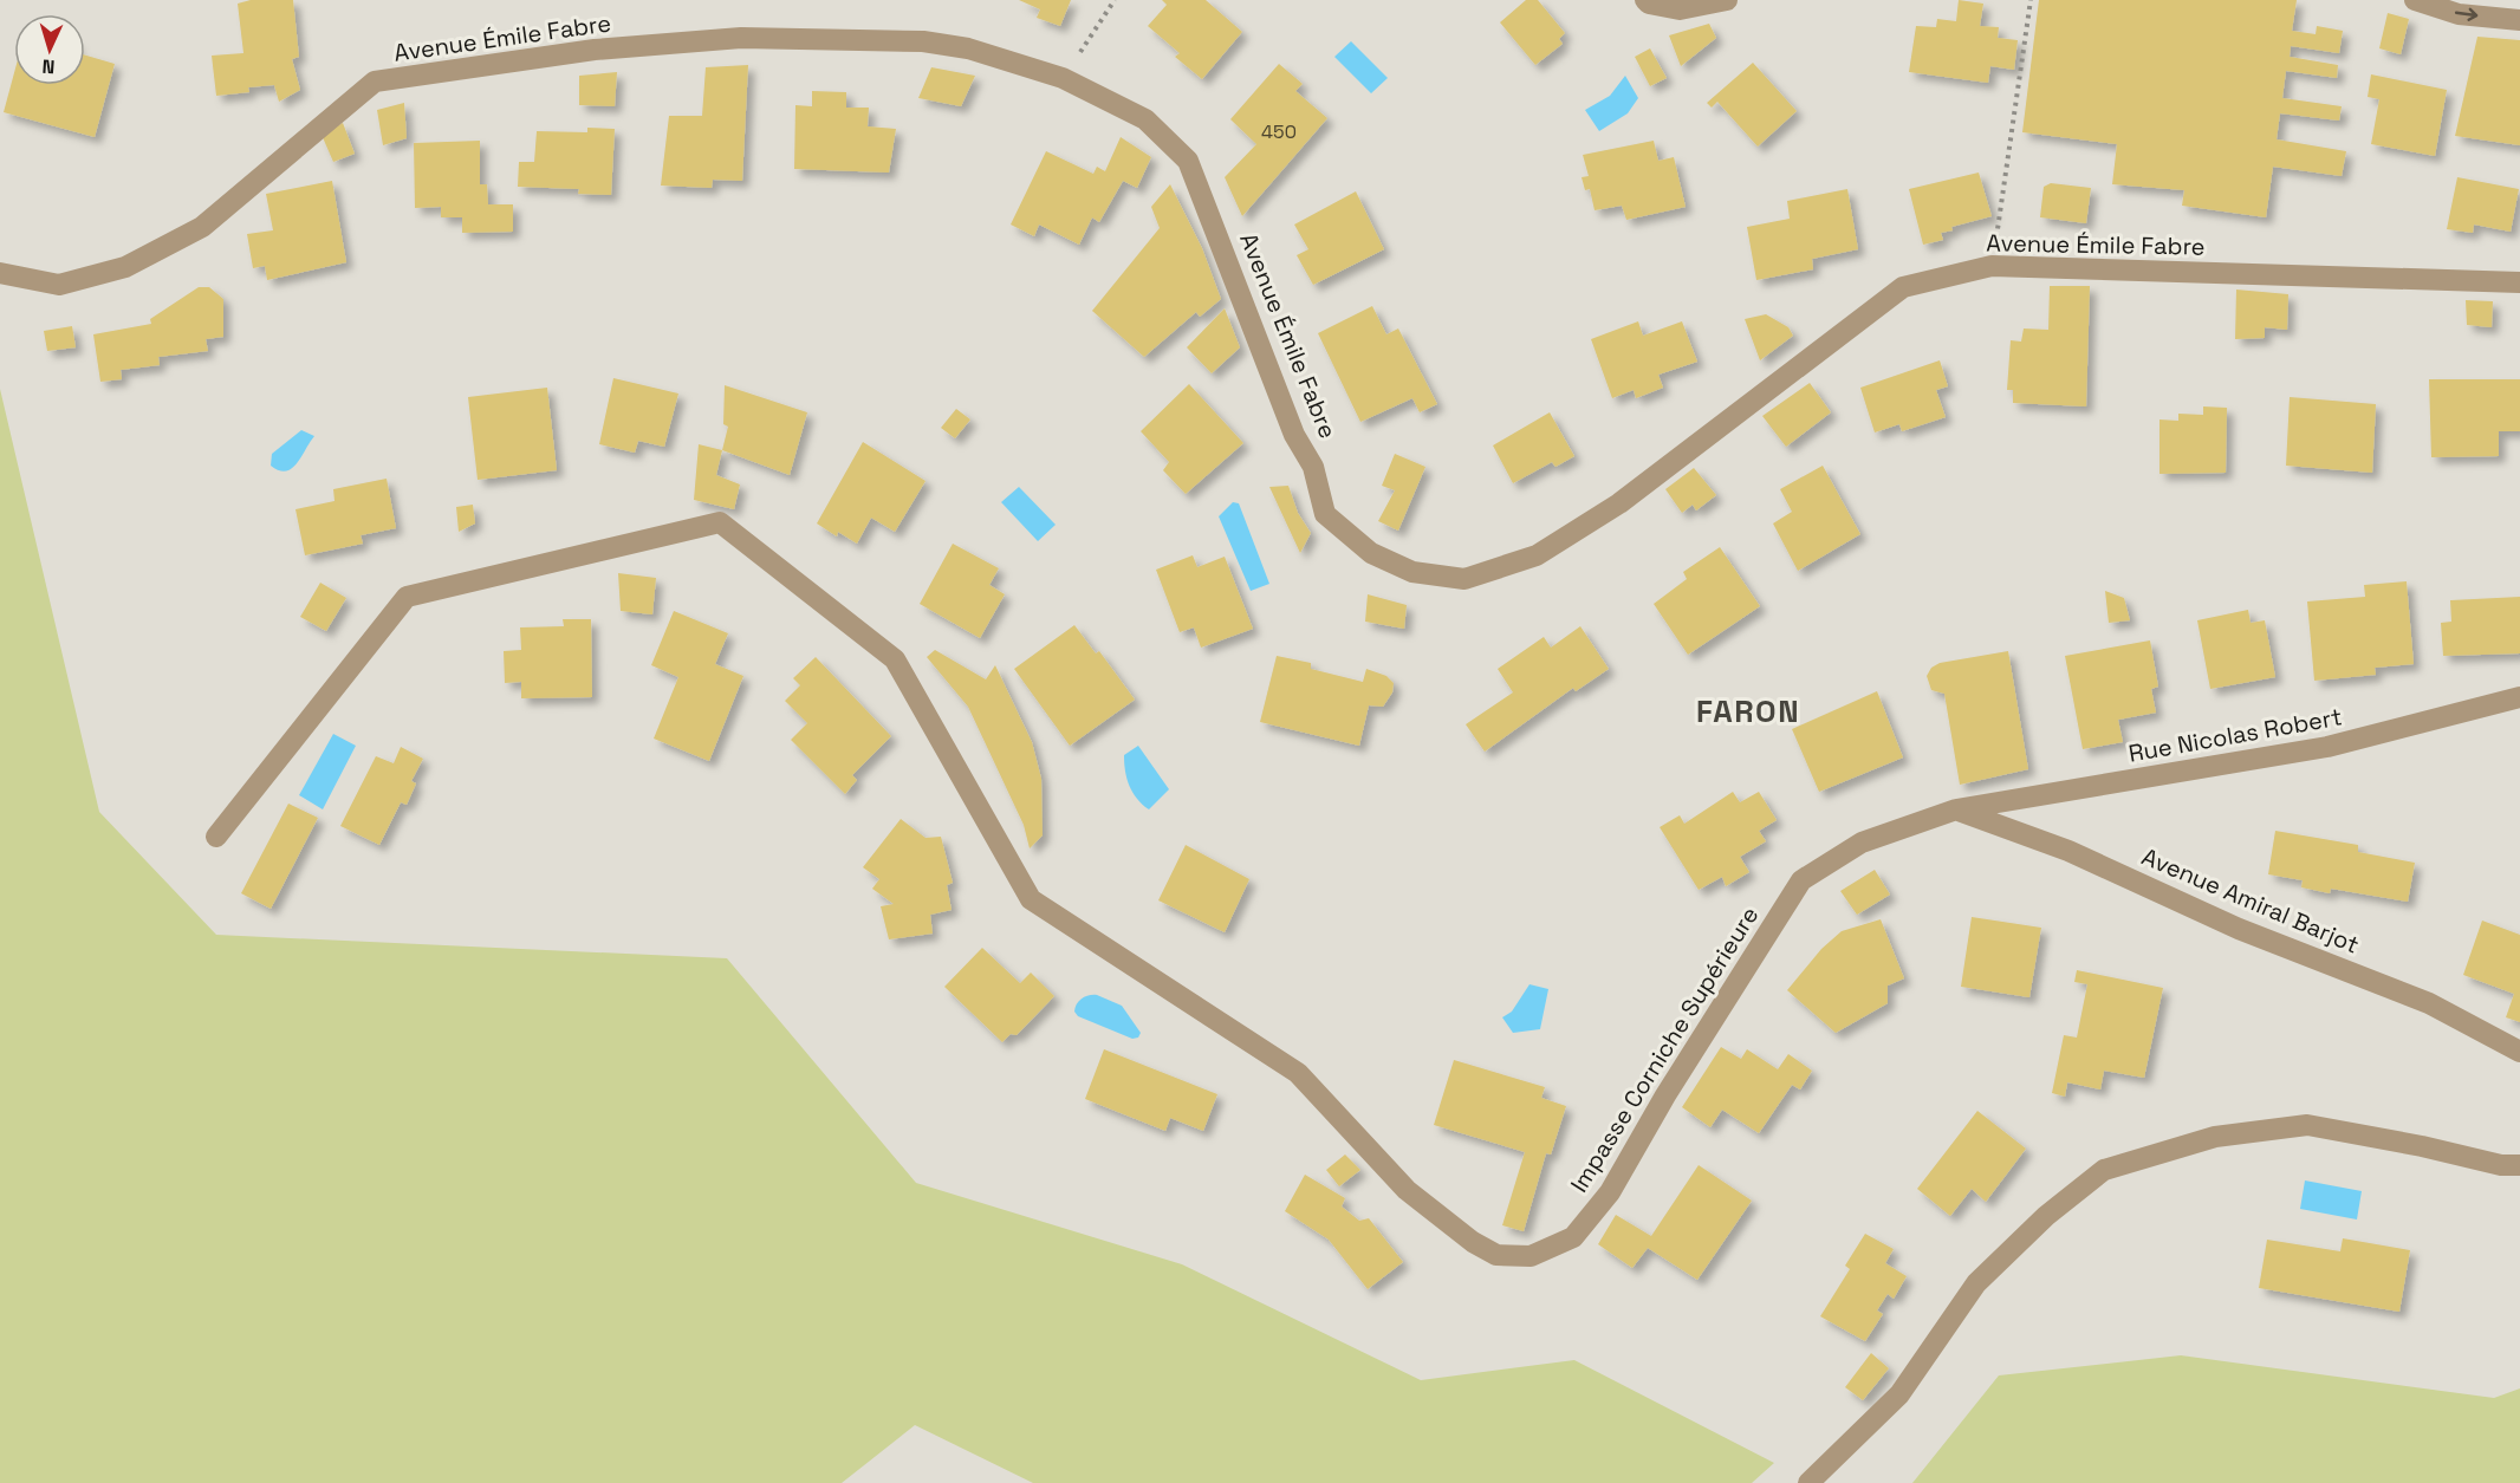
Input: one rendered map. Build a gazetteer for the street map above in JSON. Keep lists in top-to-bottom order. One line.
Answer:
{"streets":{"street":["Avenue Émile Fabre","Rue Nicolas Robert","Avenue Amiral Barjot","Impasse Corniche Supérieure"]},"crossings":[["Rue Nicolas Robert","Avenue Amiral Barjot"],["Rue Nicolas Robert","Impasse Corniche Supérieure"],["Avenue Amiral Barjot","Impasse Corniche Supérieure"]],"districts":["FARON"],"house_numbers":["450"],"north":"bottom"}
